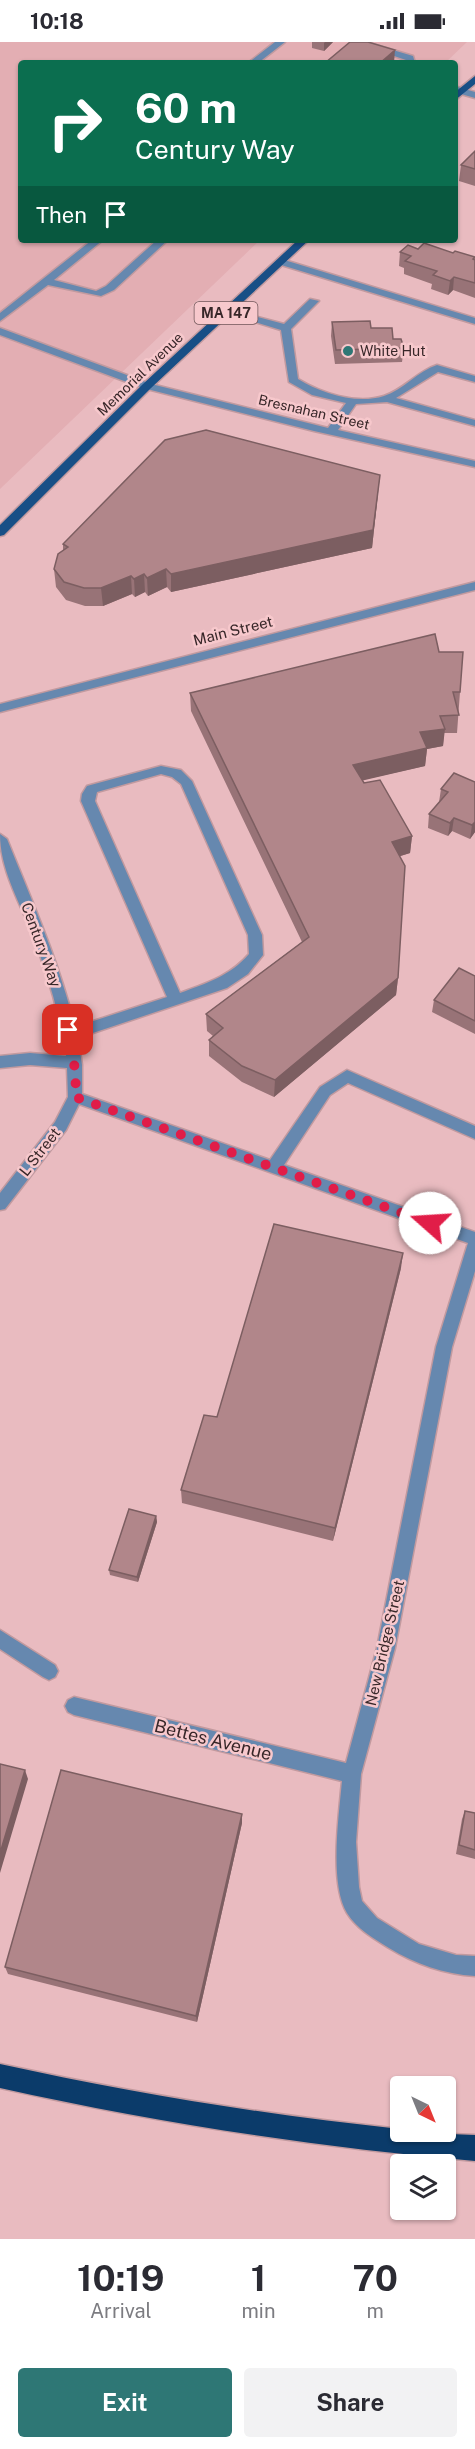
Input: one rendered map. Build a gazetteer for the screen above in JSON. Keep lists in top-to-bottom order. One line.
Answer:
{"streets":{"main road":["MA 147","Memorial Avenue"],"street":["Bresnahan Street","Main Street","Century Way","L Street","New Bridge Street","Bettes Avenue"]},"crossings":[["Memorial Avenue","Bresnahan Street"],["Century Way","L Street"],["New Bridge Street","Bettes Avenue"]],"places":["White Hut"],"north":"bottom right","page":{"status":"10:18","turn":["60 m","Century Way"],"then":"Then","eta":["10:19","Arrival","1","min","70","m"],"buttons":["Exit","Share"]}}
